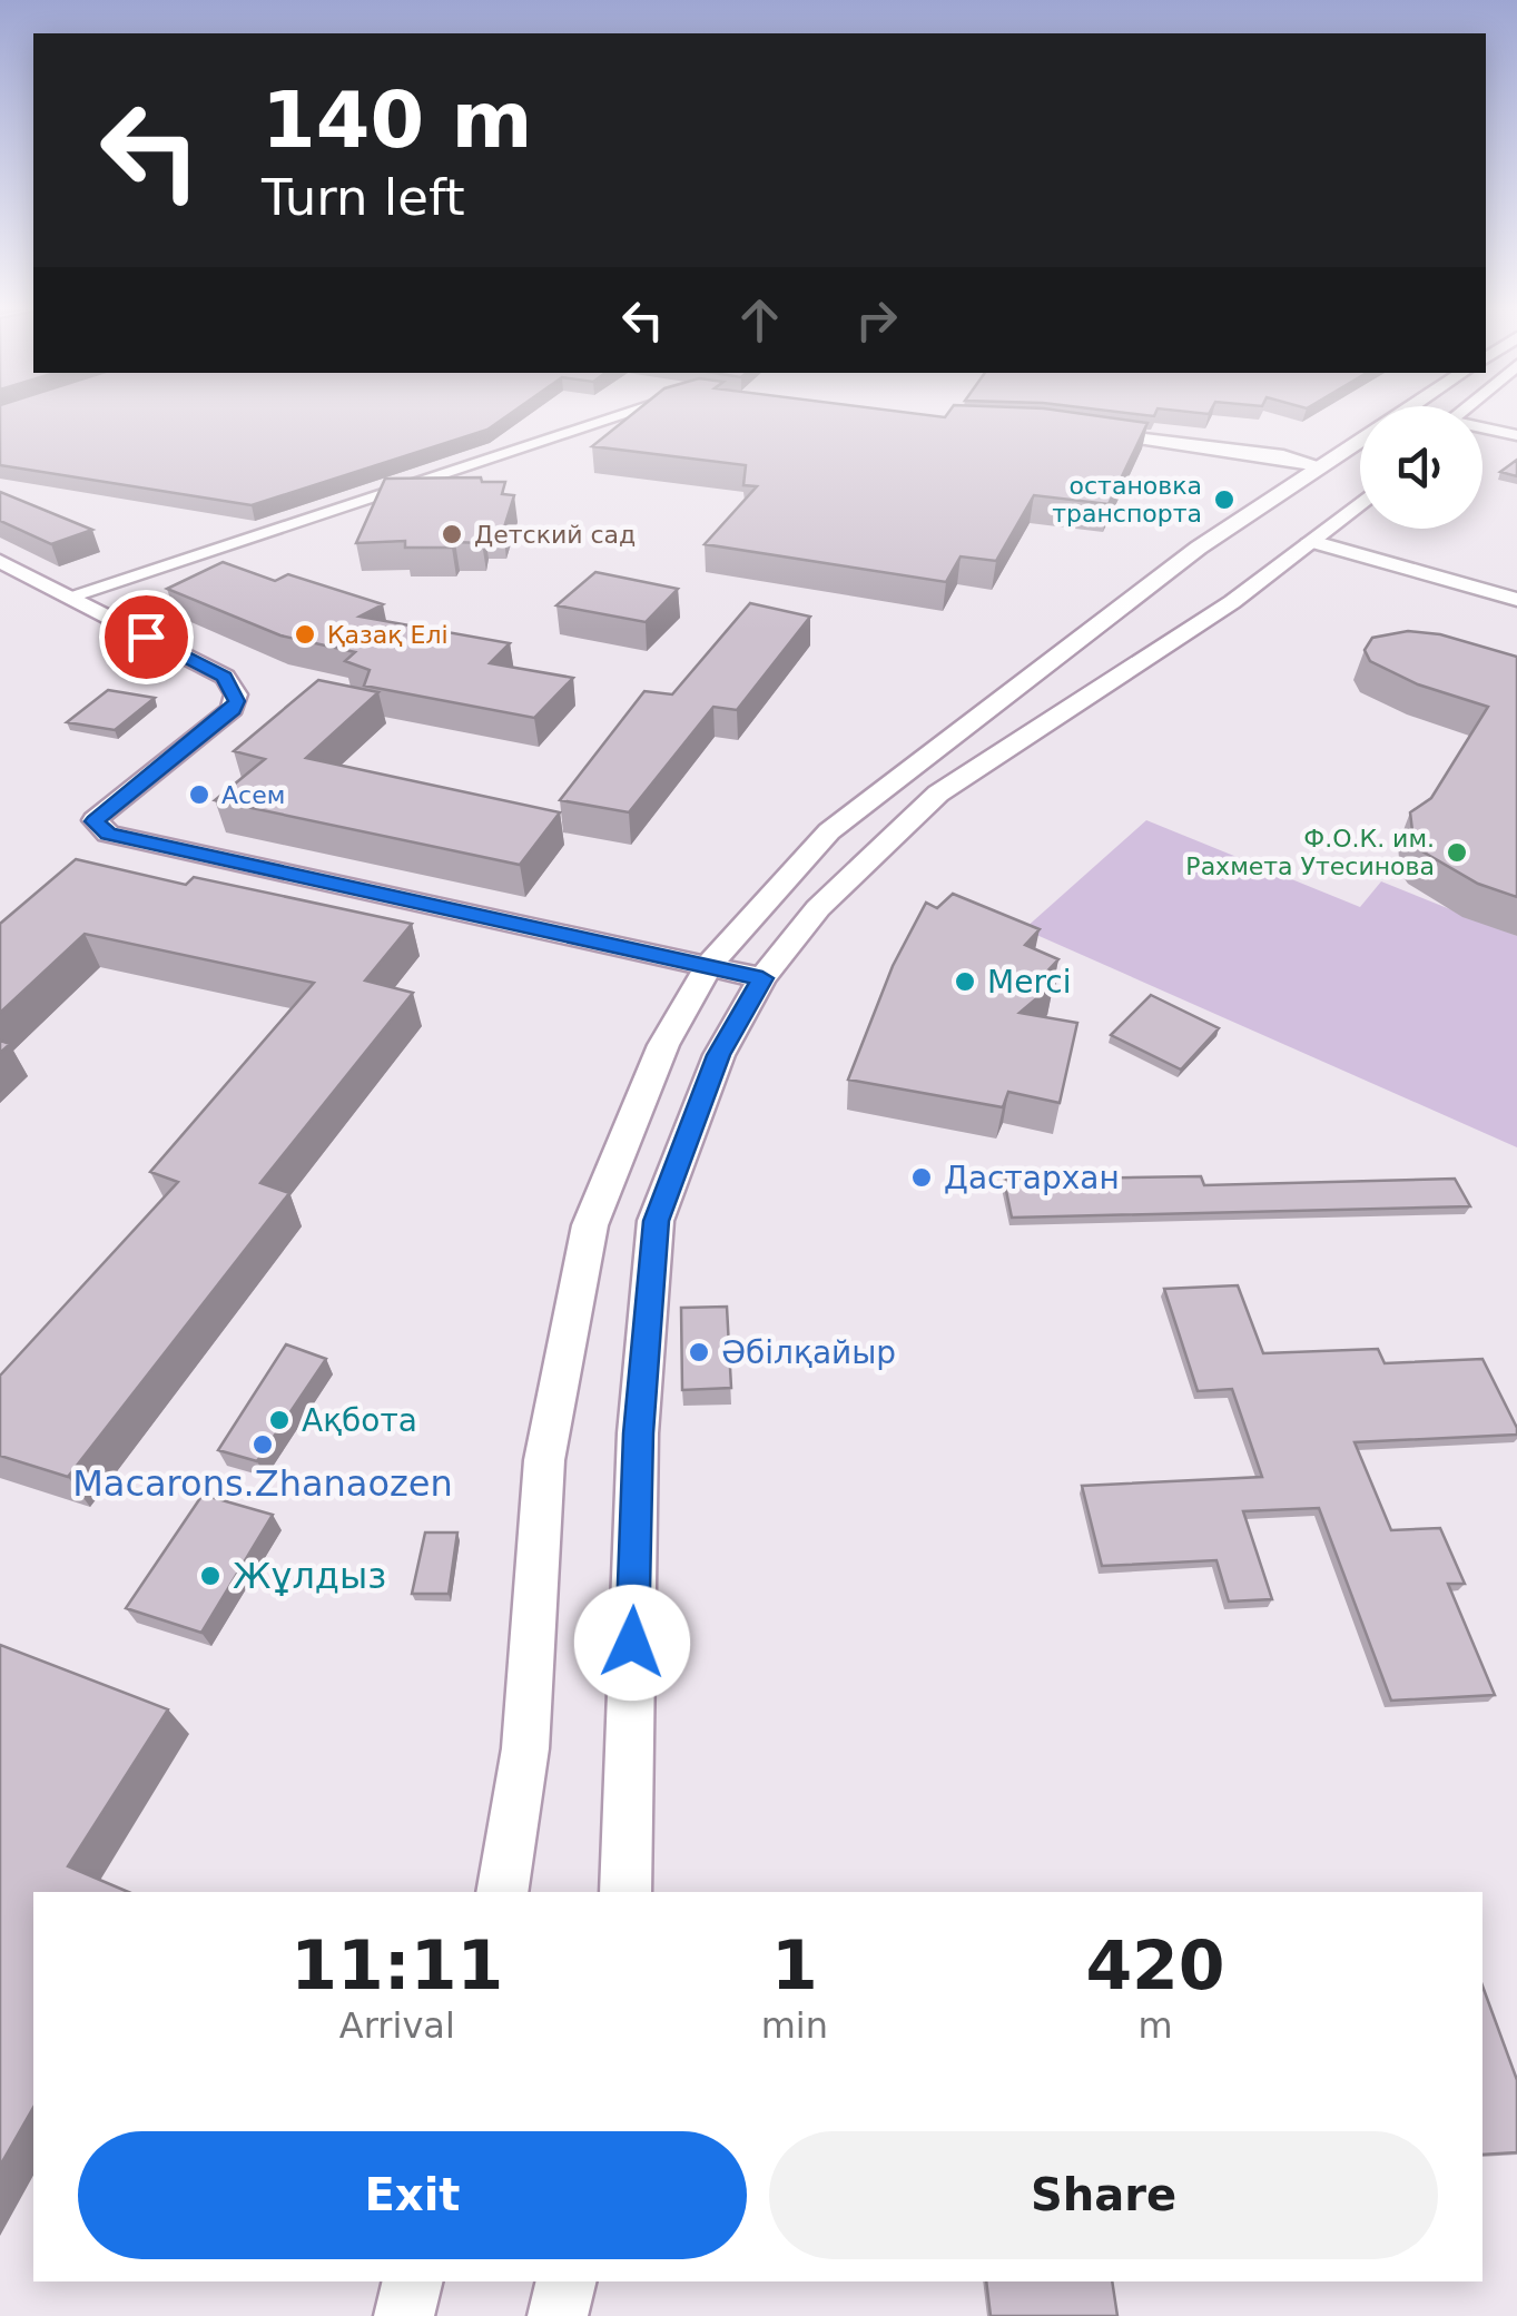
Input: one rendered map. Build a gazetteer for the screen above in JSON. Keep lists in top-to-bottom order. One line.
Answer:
{"places":["остановка транспорта","Детский сад","Қазақ Елі","Асем","Ф.О.К. им. Рахмета Утесинова","Merci","Дастархан","Әбілқайыр","Ақбота","Macarons.Zhanaozen","Жұлдыз"],"page":{"turn":["140 m","Turn left"],"eta":["11:11","Arrival","1","min","420","m"],"buttons":["Exit","Share"]}}
